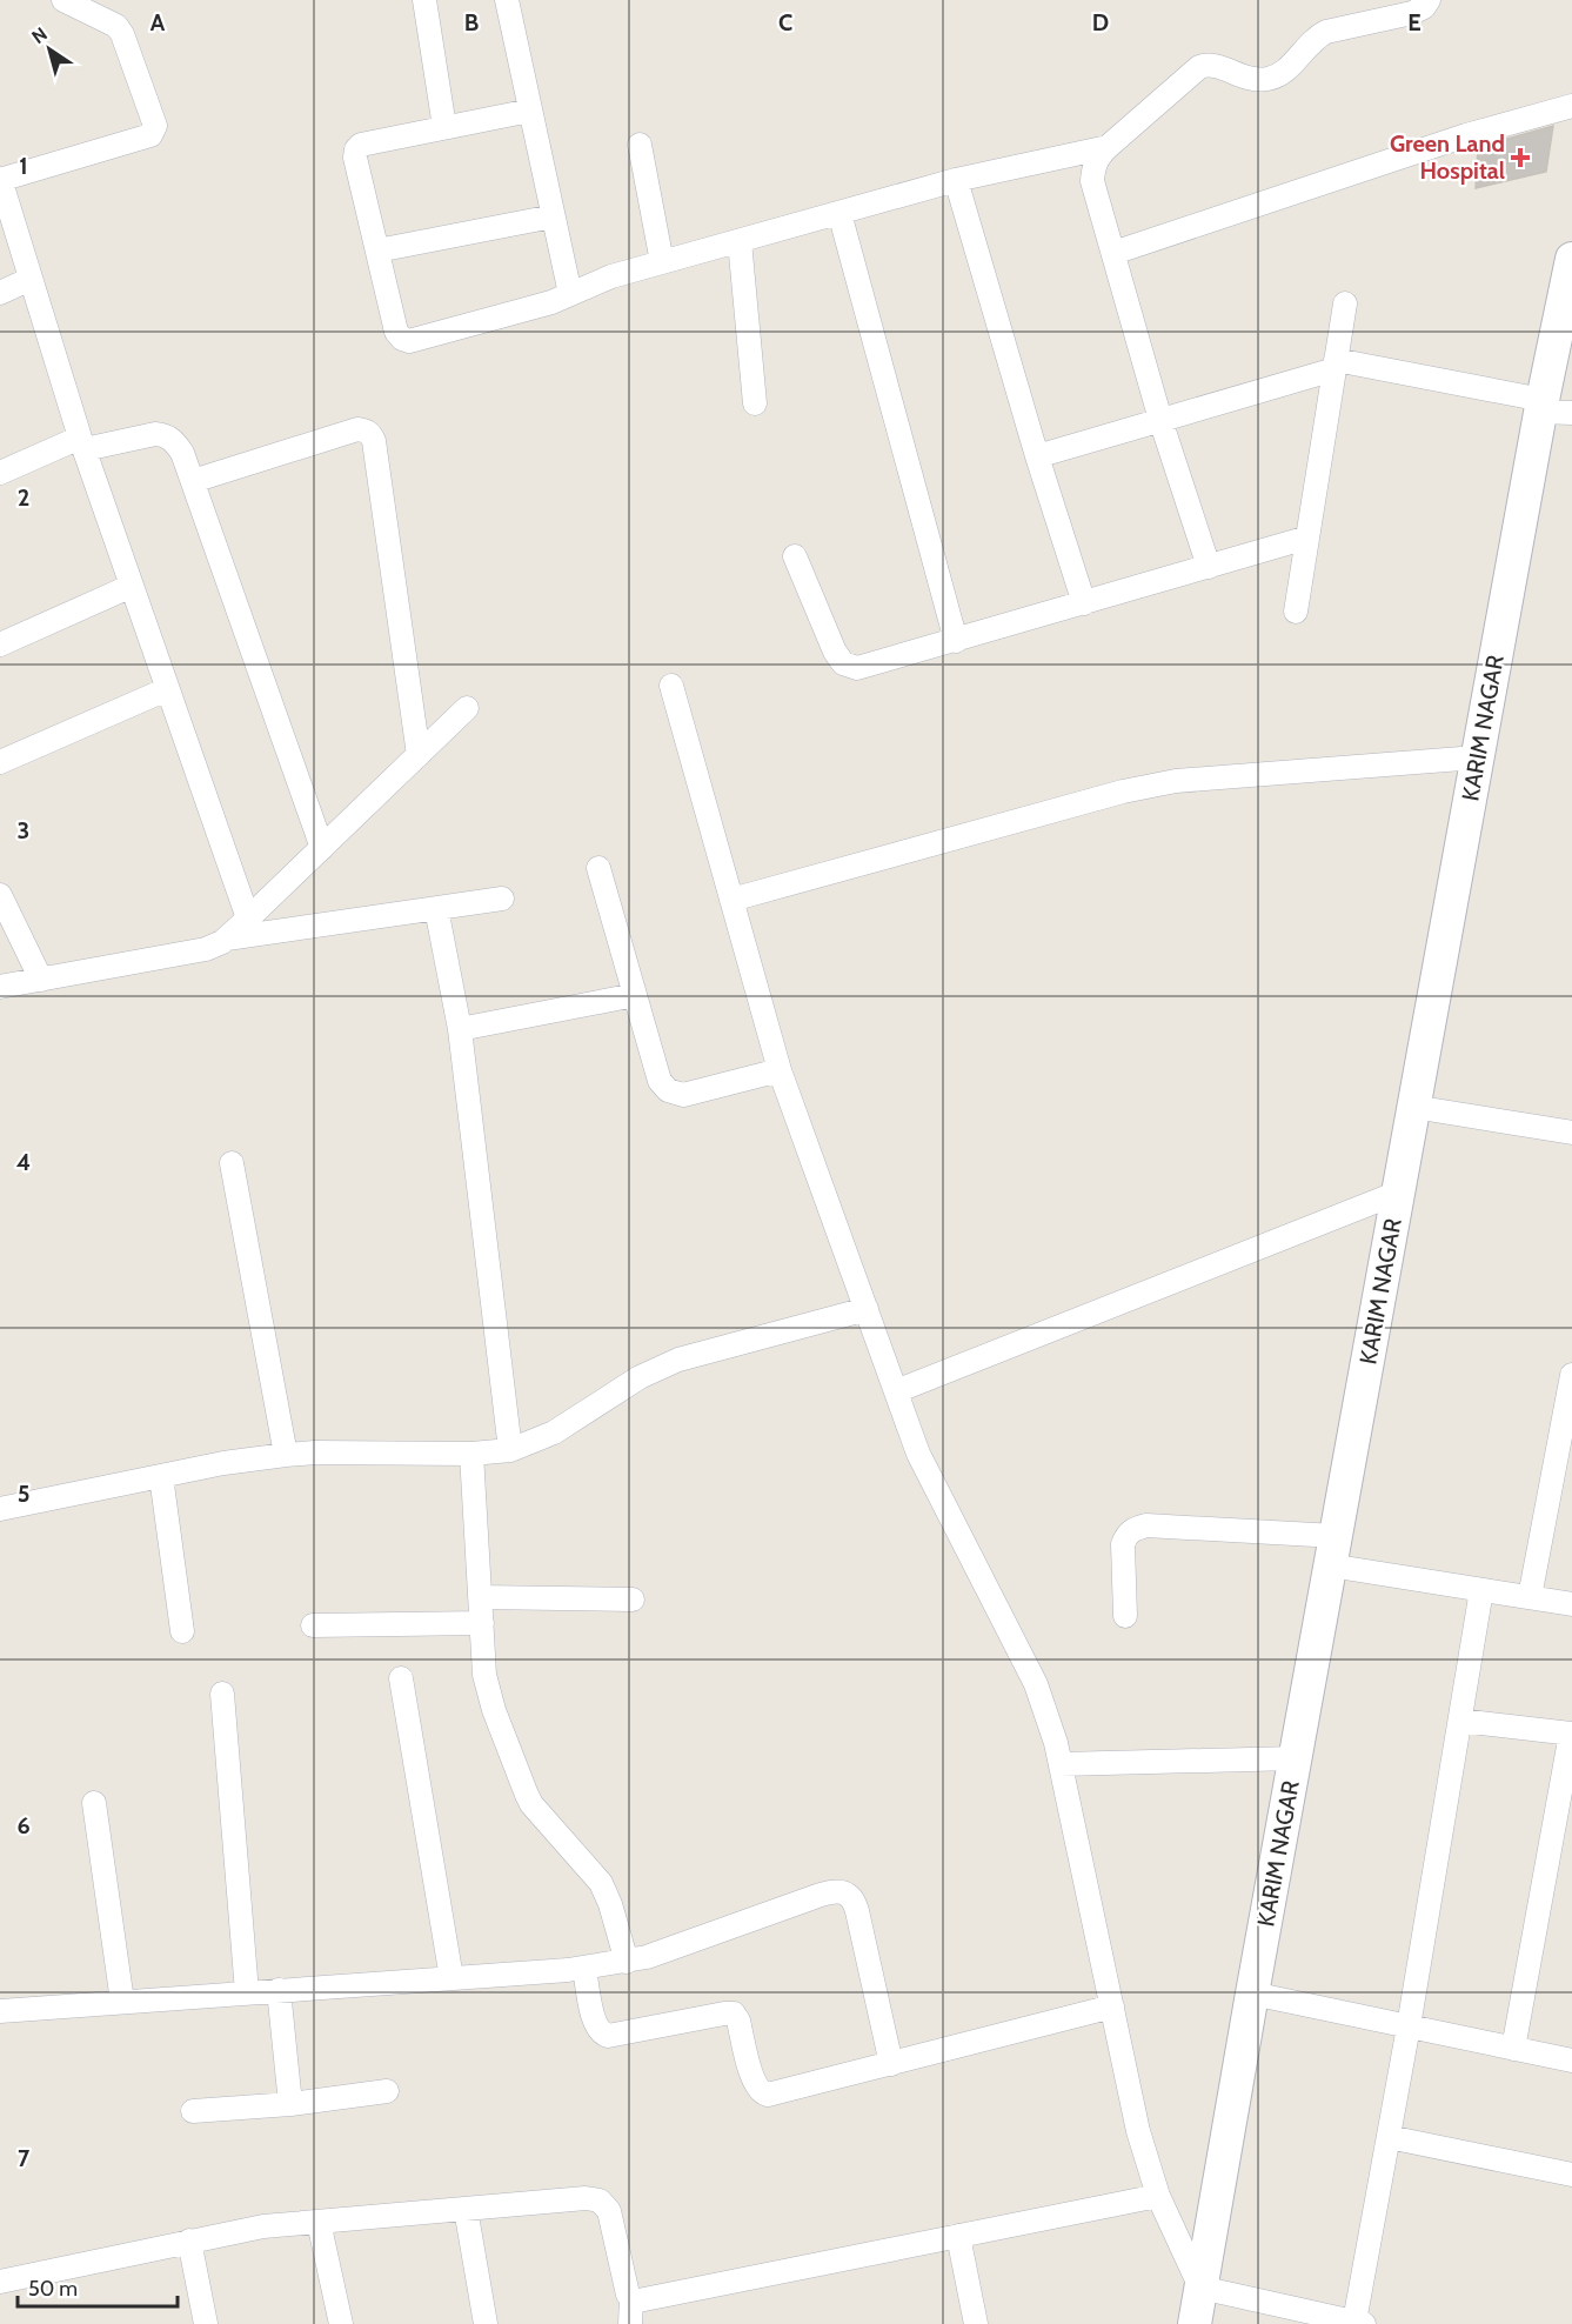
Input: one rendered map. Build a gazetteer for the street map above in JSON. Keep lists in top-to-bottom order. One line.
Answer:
{"streets":{"street":["KARIM NAGAR"]},"places":{"health":["Green Land Hospital"]},"scale_bar":"50 m","north":"top left","grid":{"columns":["A","B","C","D","E"],"rows":["1","2","3","4","5","6","7"]}}
